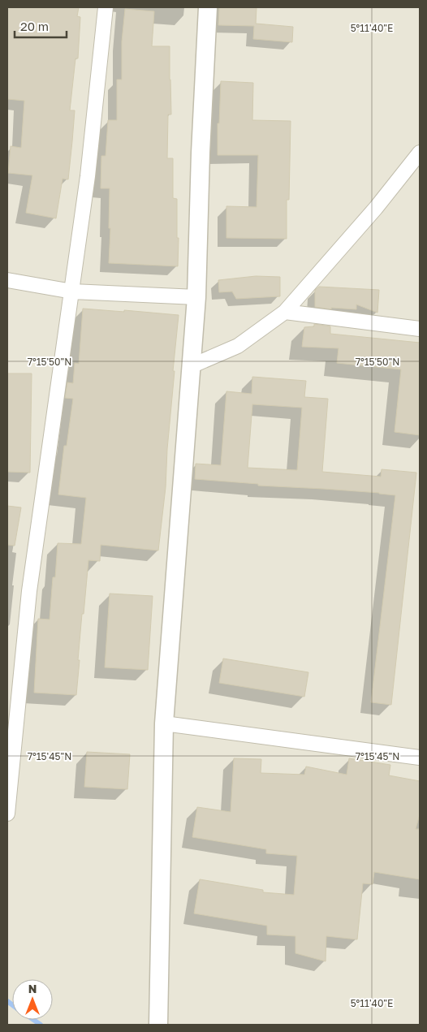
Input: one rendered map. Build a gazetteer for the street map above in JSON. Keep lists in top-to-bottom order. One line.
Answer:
{"scale_bar":"20 m","north":"top","coordinates":["5°11'40\"E","7°15'50\"N","7°15'45\"N"]}
